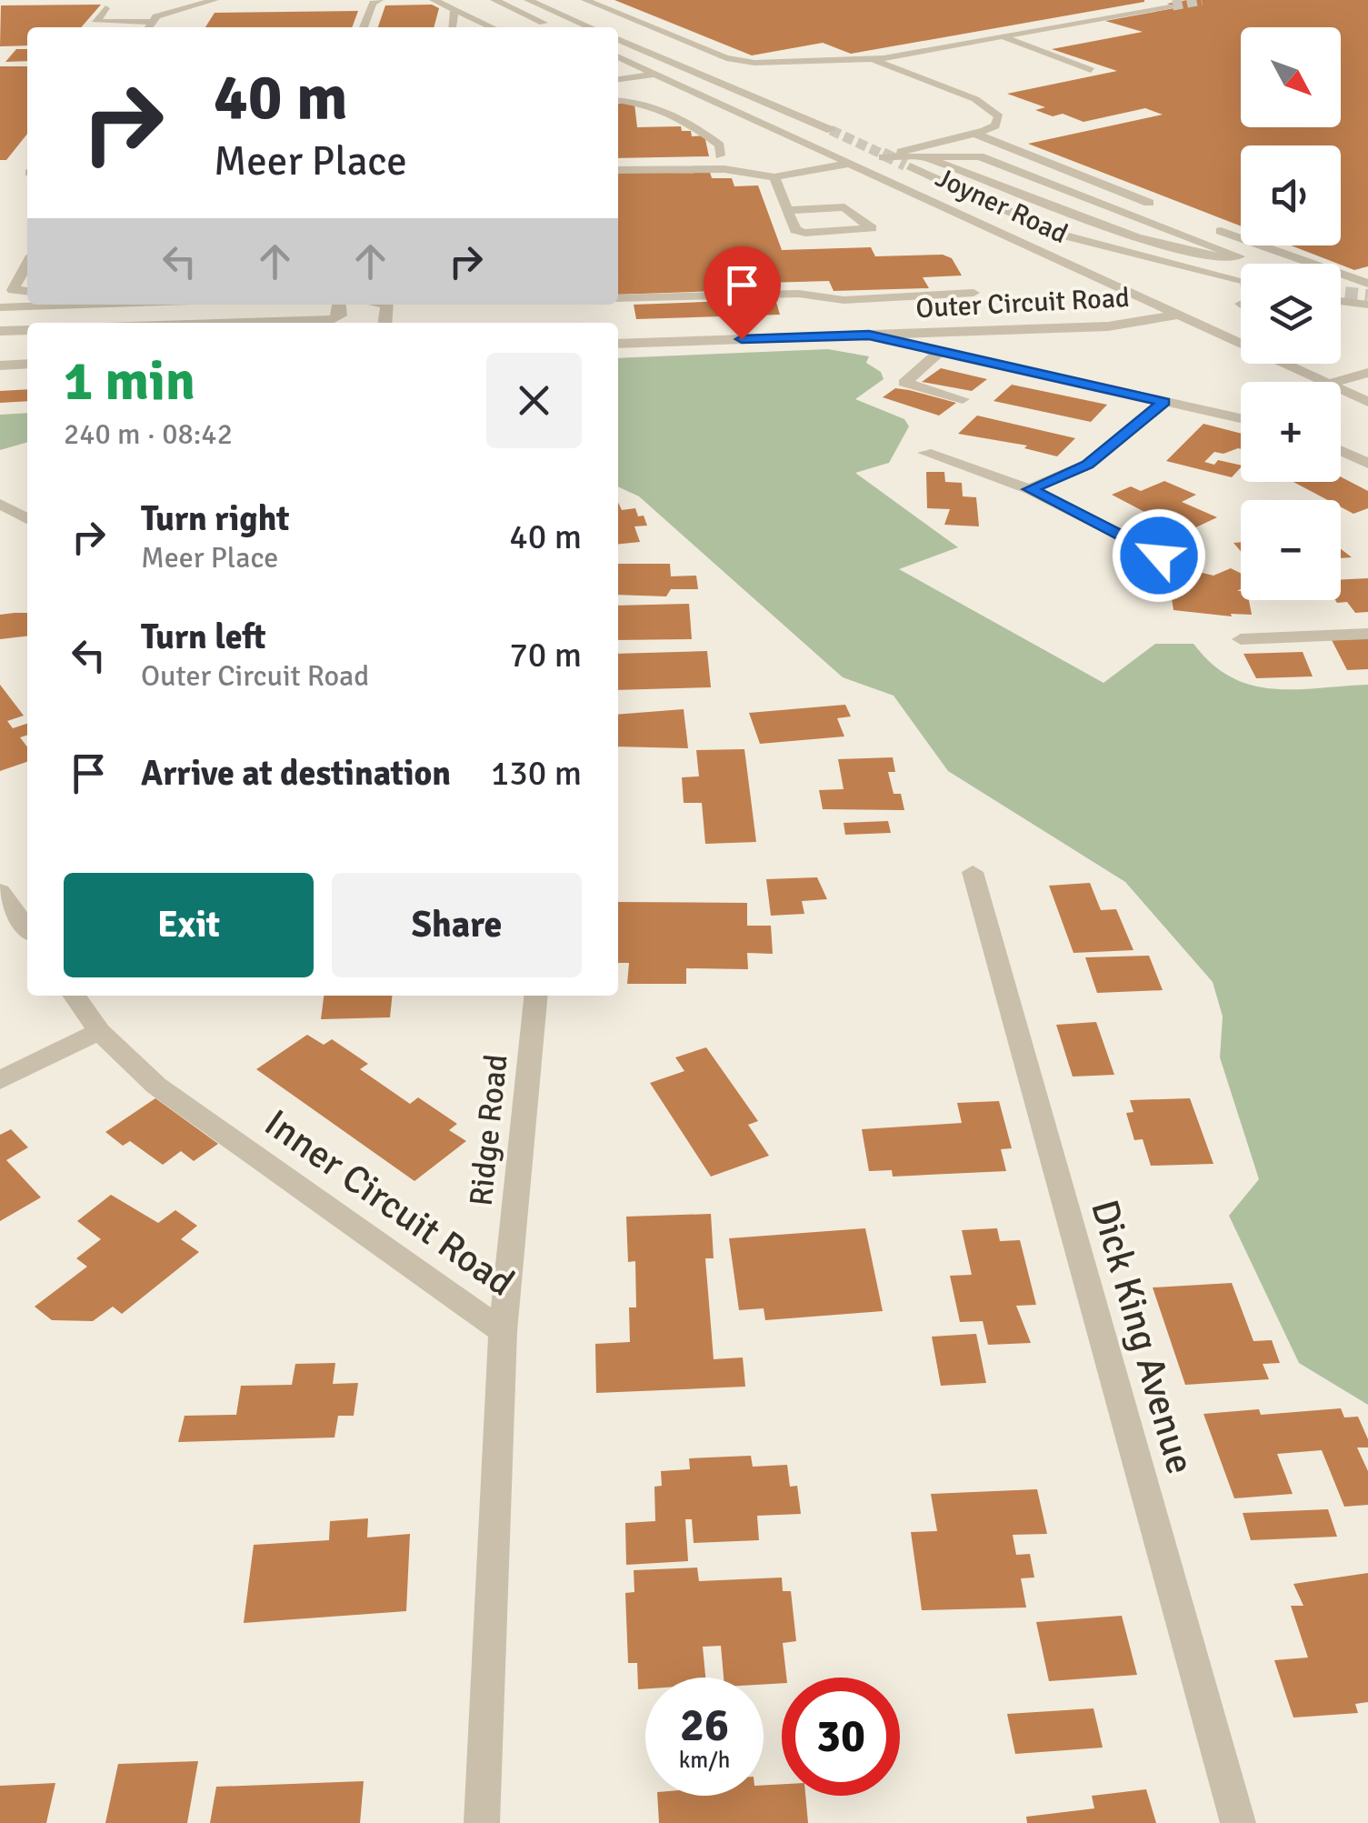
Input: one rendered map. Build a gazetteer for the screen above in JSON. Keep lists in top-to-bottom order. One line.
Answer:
{"streets":{"street":["Joyner Road","Outer Circuit Road","Ridge Road","Inner Circuit Road","Dick King Avenue"]},"crossings":[["Joyner Road","Outer Circuit Road"],["Ridge Road","Inner Circuit Road"]],"north":"bottom right","page":{"map_buttons":["+","−"],"turn":["40 m","Meer Place"],"heading":["1 min","240 m · 08:42"],"list":[{"name":"Turn right","note":"Meer Place","value":"40 m"},{"name":"Turn left","note":"Outer Circuit Road","value":"70 m"},{"name":"Arrive at destination","value":"130 m"}],"buttons":["Exit","Share"],"speed":"26 km/h","limit":"30"}}
